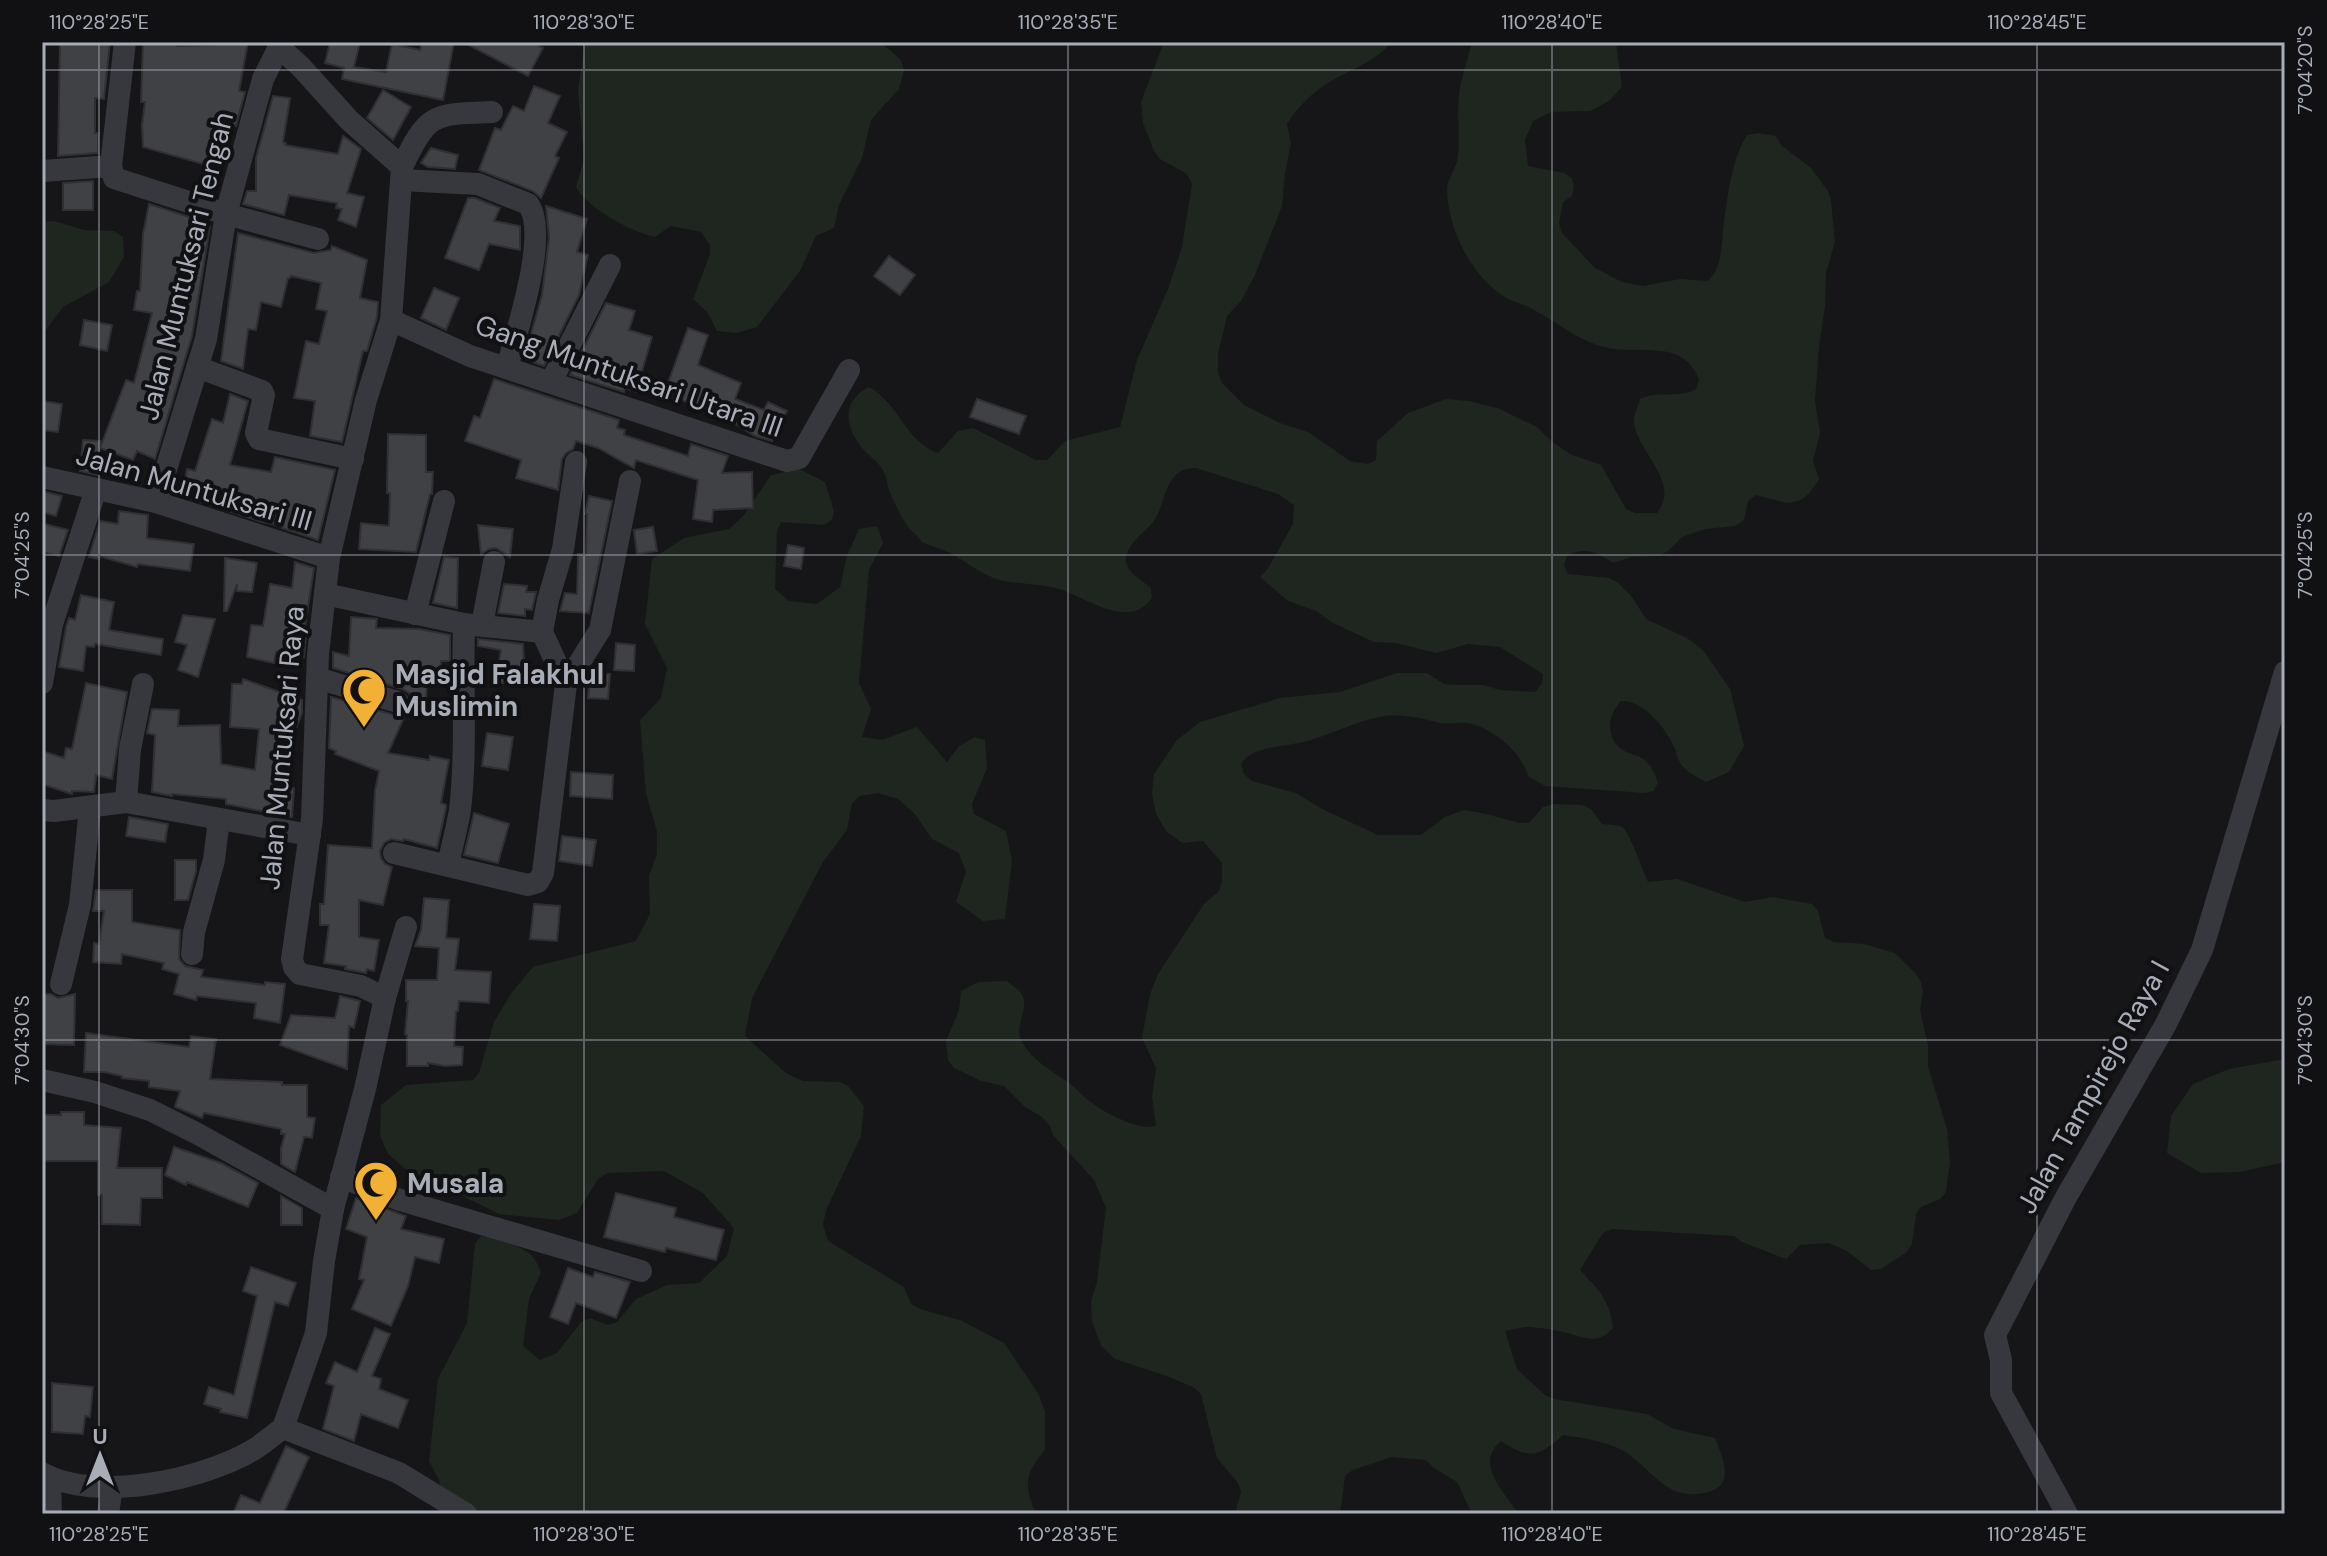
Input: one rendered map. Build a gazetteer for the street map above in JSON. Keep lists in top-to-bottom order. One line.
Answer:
{"streets":{"street":["Jalan Muntuksari Tengah","Gang Muntuksari Utara III","Jalan Muntuksari III","Jalan Muntuksari Raya","Jalan Tampirejo Raya I"]},"crossings":[["Jalan Muntuksari Tengah","Jalan Muntuksari III"],["Gang Muntuksari Utara III","Jalan Muntuksari Raya"],["Jalan Muntuksari III","Jalan Muntuksari Raya"]],"places":{"mosque":["Masjid Falakhul Muslimin","Musala"]},"north":"top","coordinates":["110°28'25\"E","110°28'30\"E","110°28'35\"E","110°28'40\"E","110°28'45\"E","7°04'20\"S","7°04'25\"S","7°04'30\"S"]}
